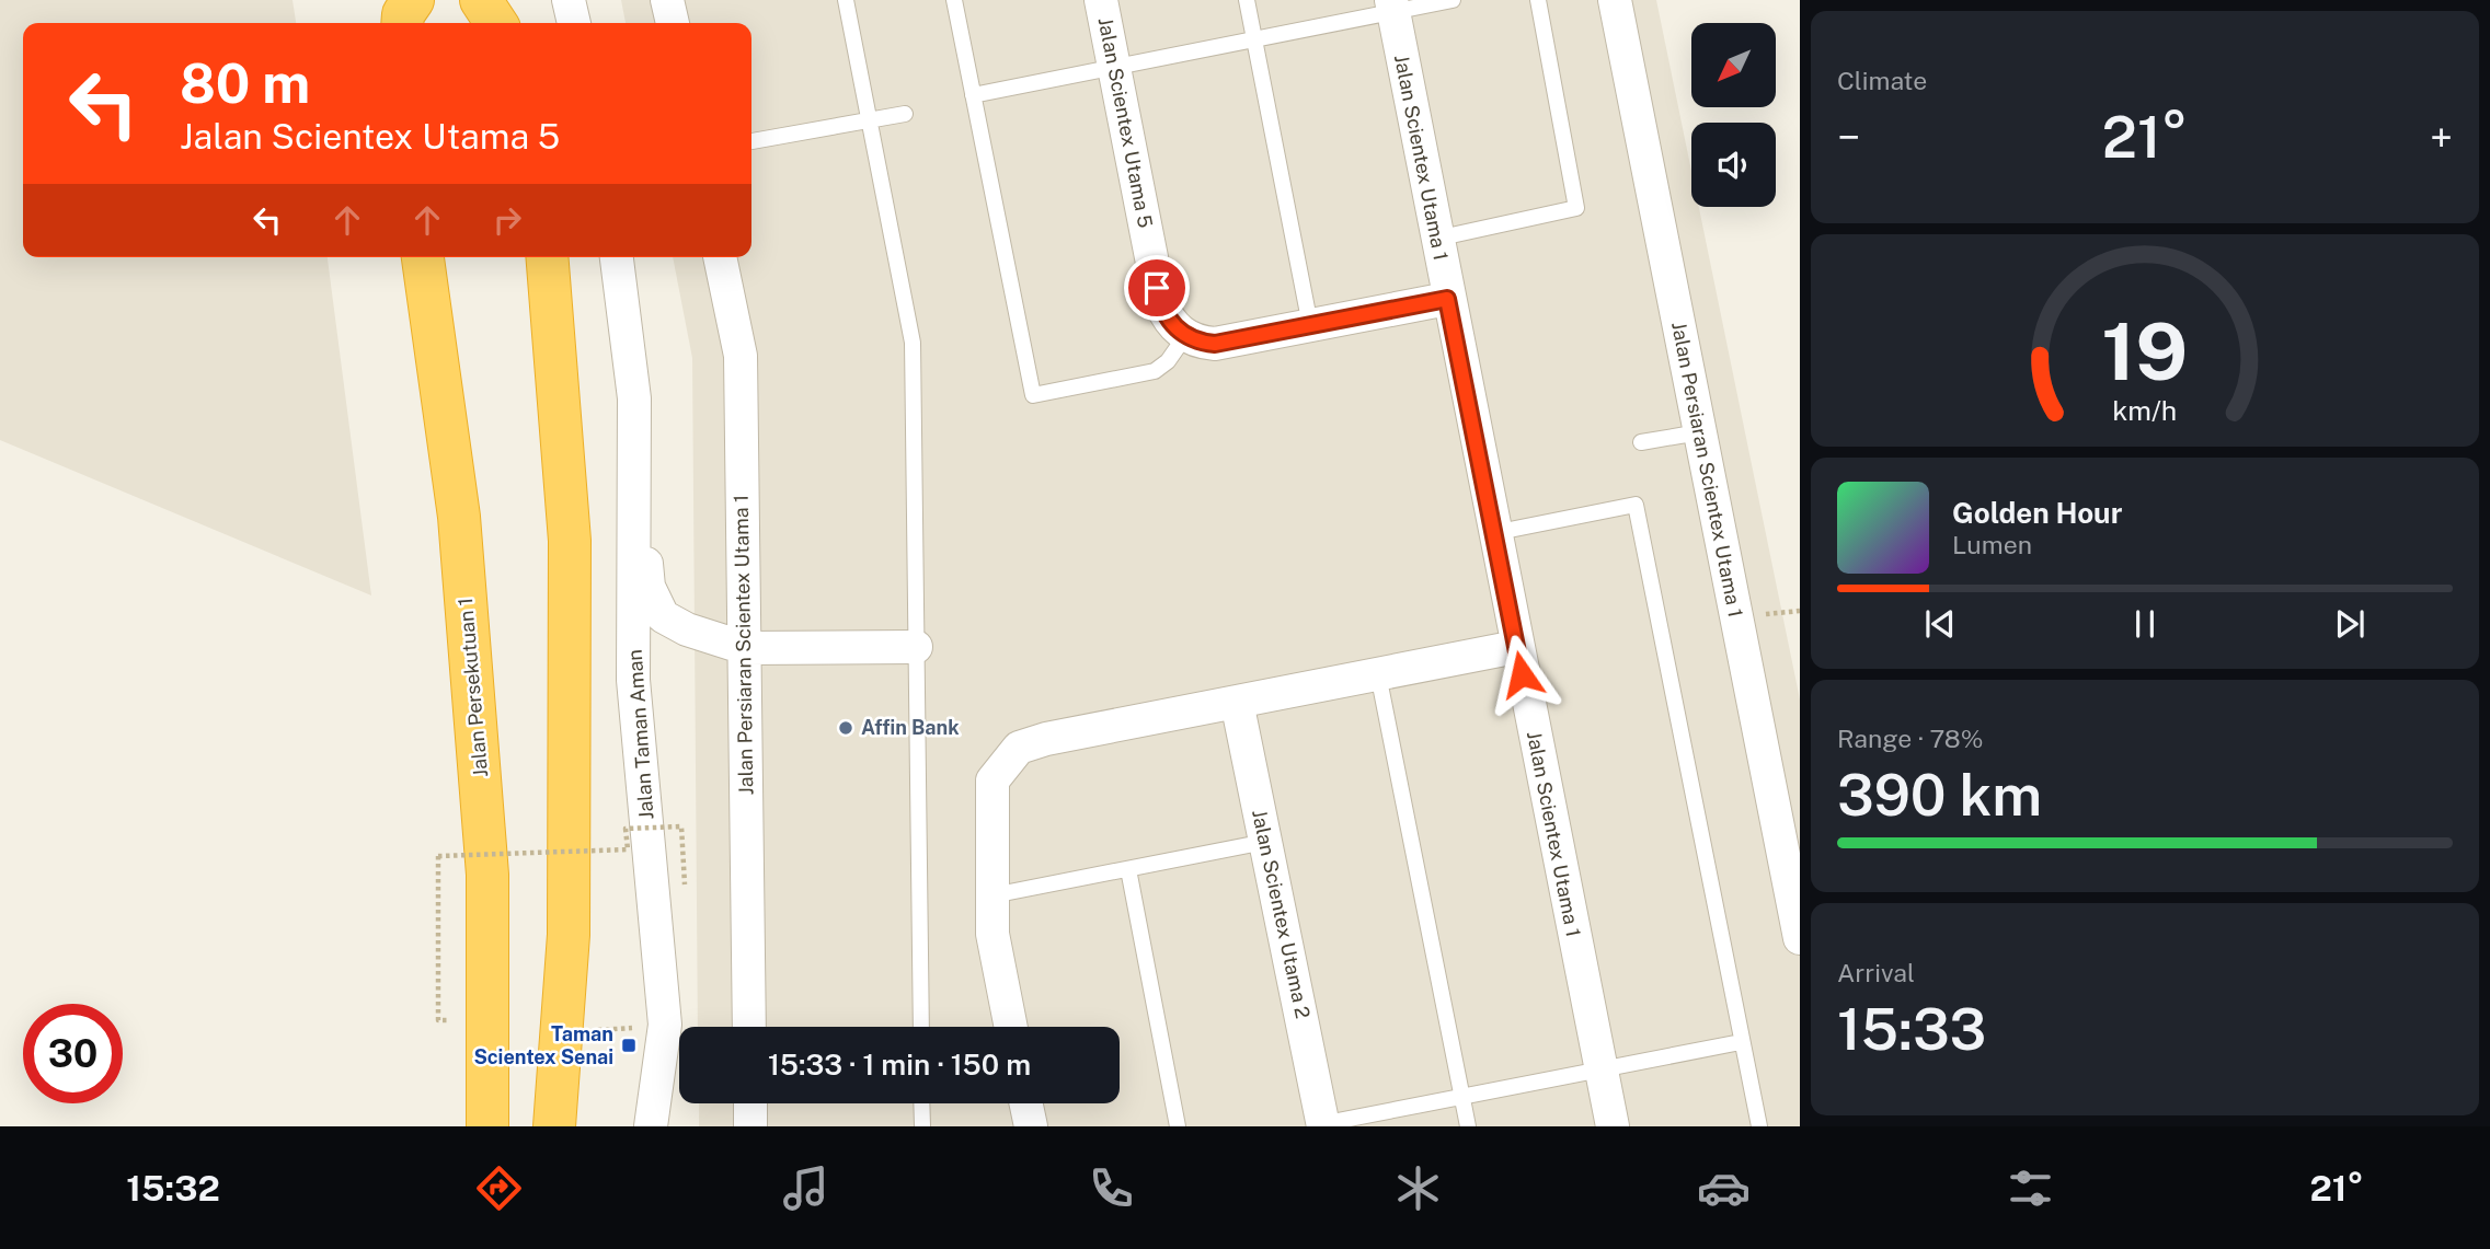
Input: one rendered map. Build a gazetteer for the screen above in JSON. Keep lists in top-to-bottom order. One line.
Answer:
{"streets":{"highway":["Jalan Persekutuan 1"],"street":["Jalan Scientex Utama 5","Jalan Scientex Utama 1","Jalan Persiaran Scientex Utama 1","Jalan Taman Aman","Jalan Scientex Utama 2"]},"places":{"other":["Affin Bank"],"transit":["Taman Scientex Senai"]},"north":"bottom left","page":{"tile":["Climate",["Range · 78%","390 km"],["Arrival","15:33"]],"turn":["80 m","Jalan Scientex Utama 5"],"heat":["−","21°","+"],"song":["Golden Hour","Lumen"],"limit":"30","trip":"15:33 · 1 min · 150 m","tabs":["15:32","21°"],"gauge":["19","km/h"]}}
